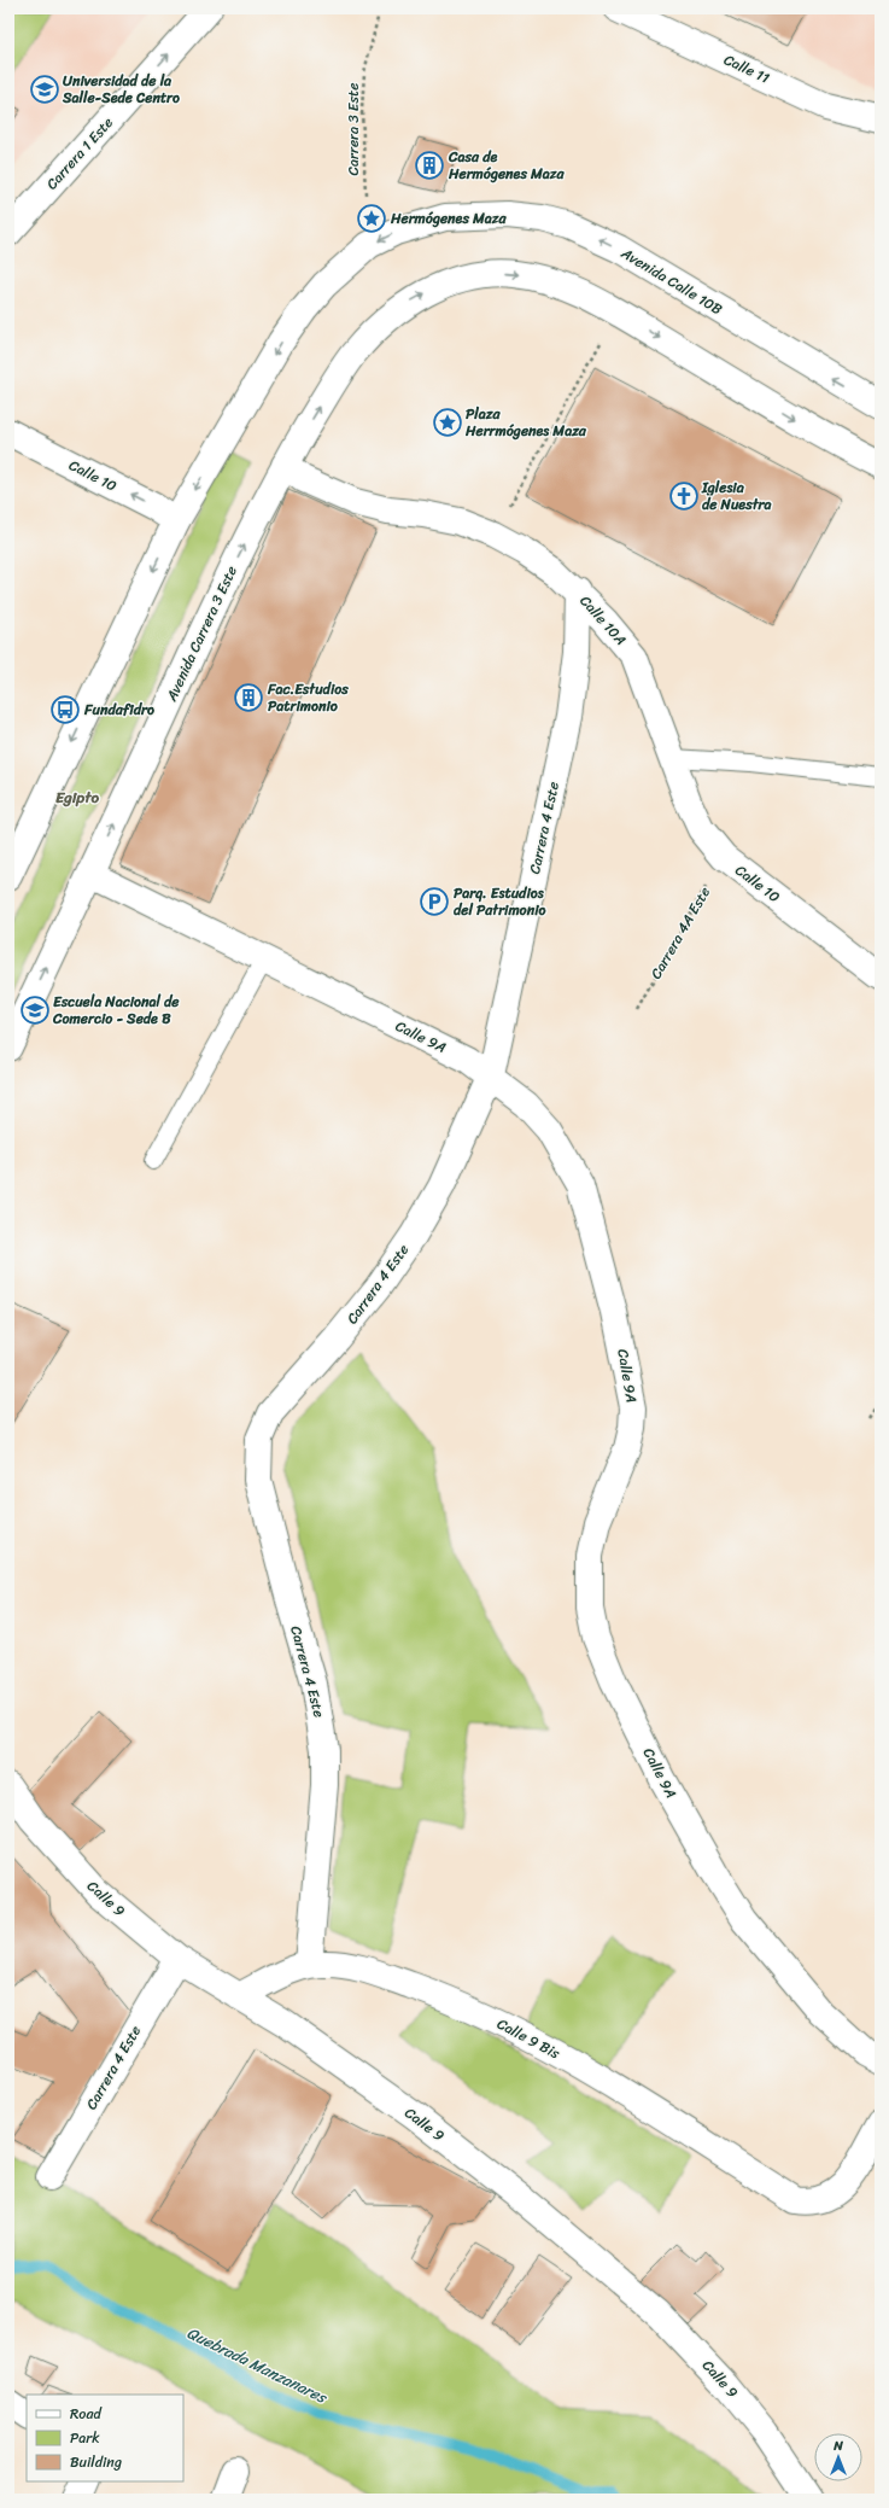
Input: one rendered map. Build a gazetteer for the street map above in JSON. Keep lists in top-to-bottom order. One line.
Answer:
{"streets":{"street":["Calle 11","Carrera 1 Este","Avenida Calle 10B","Calle 10","Calle 10A","Avenida Carrera 3 Este","Carrera 4 Este","Calle 9A","Calle 9","Calle 9 Bis"],"path":["Carrera 3 Este","Carrera 4A Este"]},"crossings":[["Avenida Calle 10B","Calle 10"],["Calle 10","Calle 10A"],["Calle 10","Carrera 4A Este"],["Calle 10A","Avenida Carrera 3 Este"],["Calle 10A","Carrera 4 Este"],["Avenida Carrera 3 Este","Calle 9A"],["Carrera 4 Este","Calle 9A"],["Carrera 4 Este","Calle 9"],["Carrera 4 Este","Calle 9 Bis"],["Calle 9","Calle 9 Bis"]],"one_way":["Carrera 1 Este","Calle 10"],"districts":["Egipto"],"water":["Quebrada Manzanares"],"places":{"school or university":["Universidad de la Salle-Sede Centro","Escuela Nacional de Comercio - Sede B"],"building":["Casa de Hermógenes Maza","Fac.Estudios Patrimonio"],"place":["Hermógenes Maza","Plaza Herrmógenes Maza"],"church":["Iglesia de Nuestra"],"bus stop":["Fundafidro"],"parking":["Parq. Estudios del Patrimonio"]},"legend":["Road","Park","Building"],"north":"top"}
